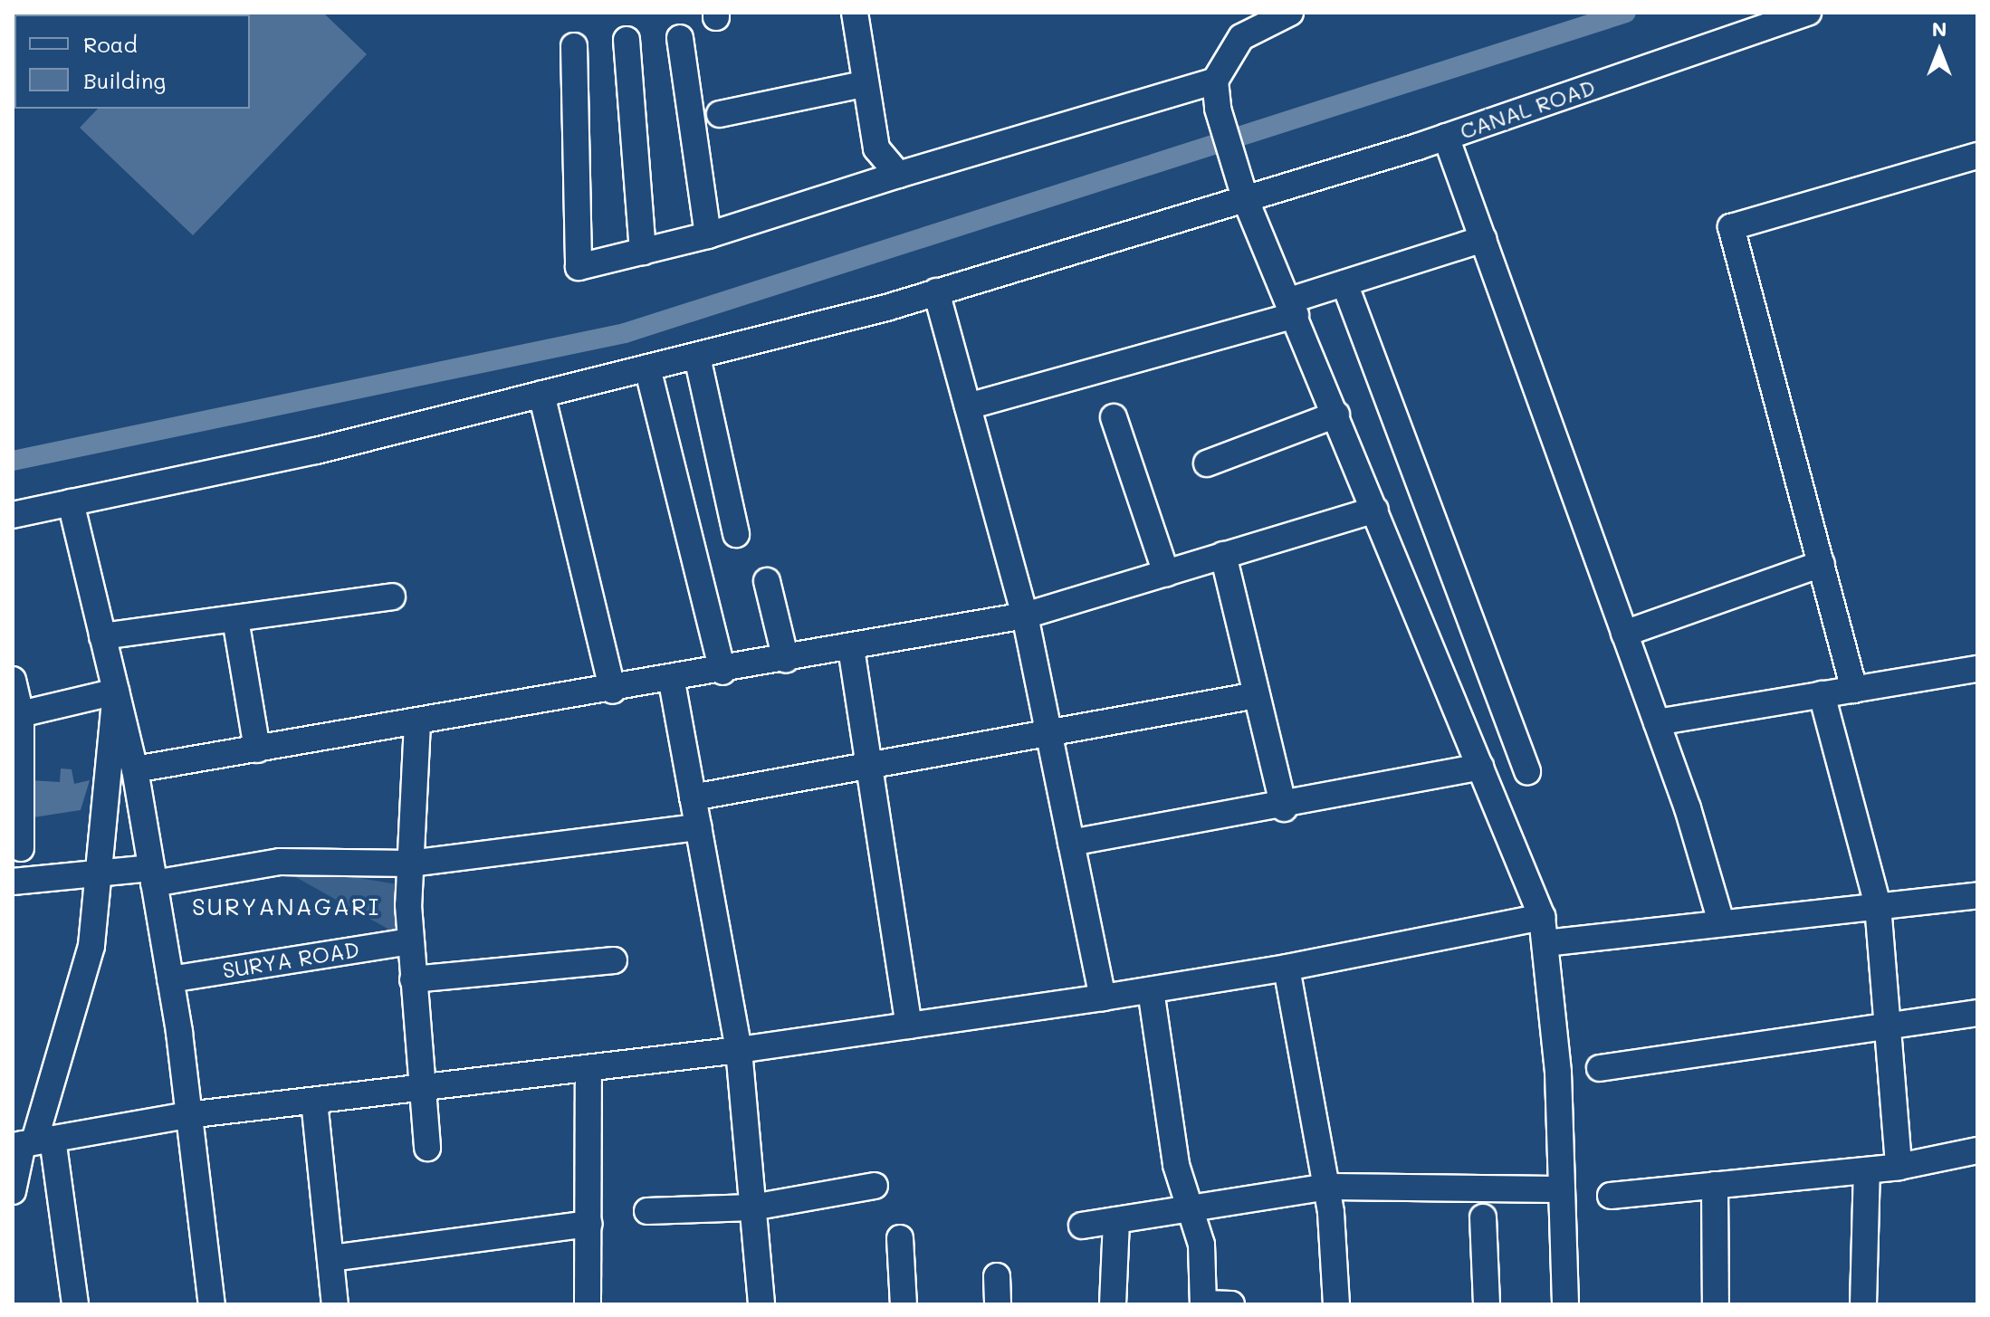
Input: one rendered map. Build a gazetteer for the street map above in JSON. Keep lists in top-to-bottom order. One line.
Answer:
{"streets":{"street":["CANAL ROAD","SURYA ROAD"]},"districts":["SURYANAGARI"],"legend":["Road","Building"],"north":"top"}
